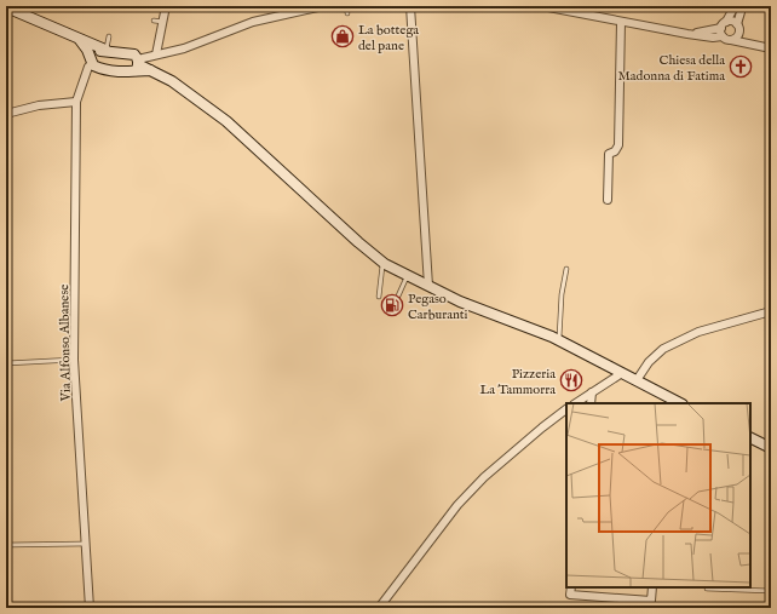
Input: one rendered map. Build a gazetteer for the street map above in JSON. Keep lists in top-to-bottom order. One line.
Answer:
{"streets":{"street":["Via Alfonso Albanese"]},"places":{"shop":["La bottega del pane"],"church":["Chiesa della Madonna di Fatima"],"fuel station":["Pegaso Carburanti"],"restaurant":["Pizzeria La Tammorra"]}}
